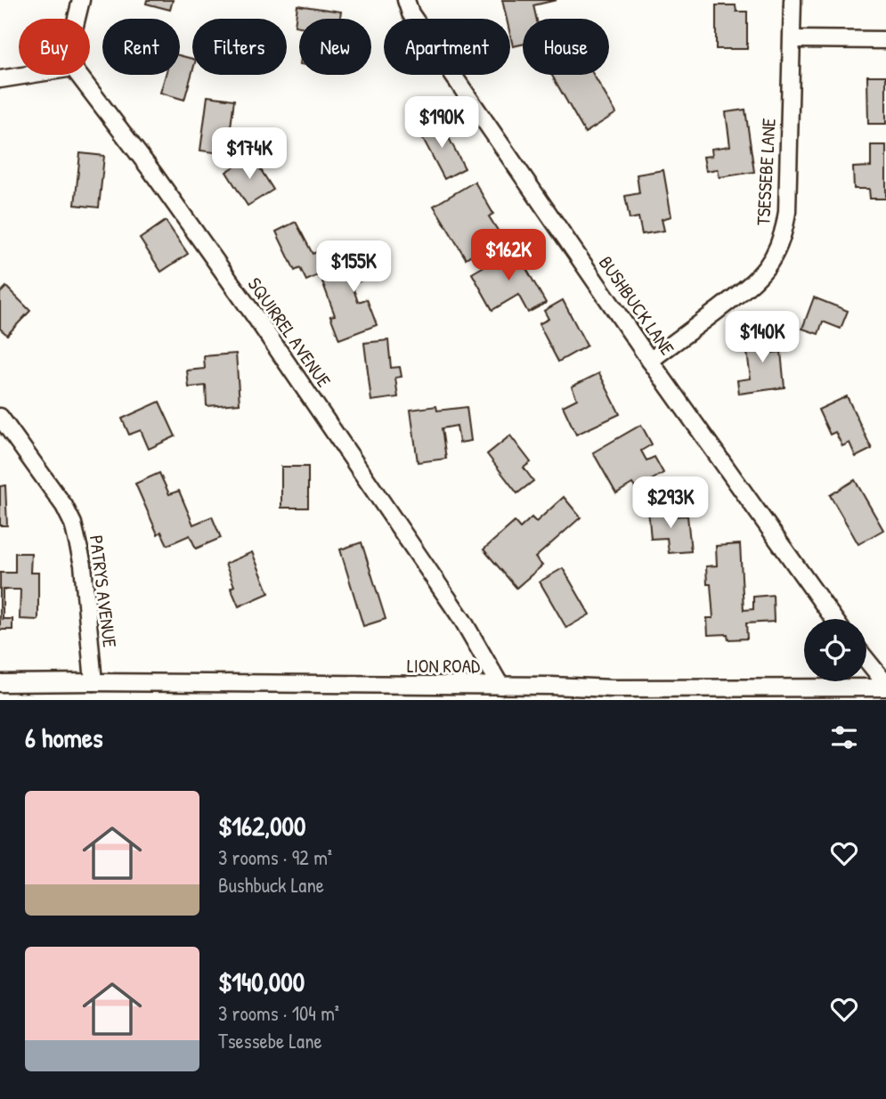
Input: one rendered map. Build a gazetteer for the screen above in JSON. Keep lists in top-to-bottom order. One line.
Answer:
{"streets":{"street":["TSESSEBE LANE","BUSHBUCK LANE","SQUIRREL AVENUE","PATRYS AVENUE","LION ROAD"]},"crossings":[["TSESSEBE LANE","BUSHBUCK LANE"],["SQUIRREL AVENUE","LION ROAD"],["PATRYS AVENUE","LION ROAD"]],"page":{"chip":["Buy","Rent","Filters","New","Apartment","House"],"price":["$190K","$174K","$162K","$155K","$140K","$293K"],"heading":"6 homes","list":[{"name":"$162,000","note":"3 rooms · 92 m² · Bushbuck Lane"},{"name":"$140,000","note":"3 rooms · 104 m² · Tsessebe Lane"}]}}
